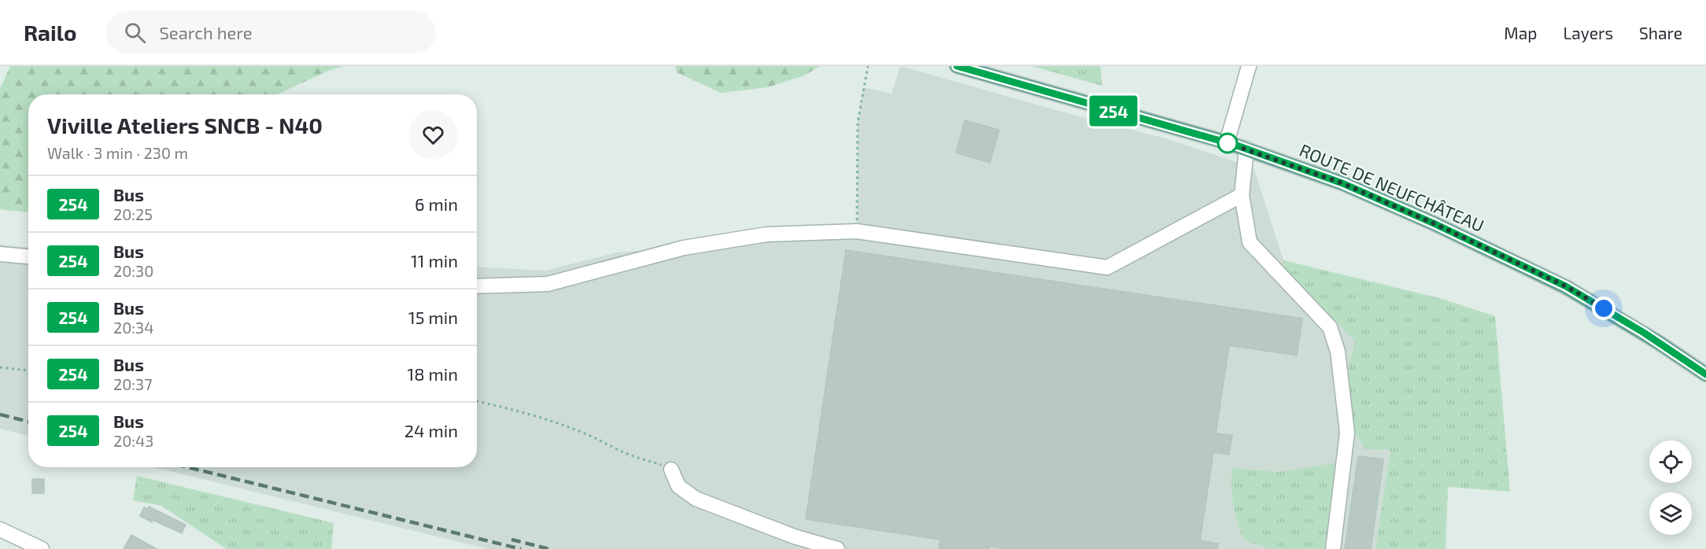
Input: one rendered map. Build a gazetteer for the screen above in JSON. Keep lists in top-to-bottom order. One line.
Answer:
{"streets":{"main road":["ROUTE DE NEUFCHÂTEAU"]},"lines":["bus line 254"],"page":{"header":"Railo","search":"Search here","nav":["Map","Layers","Share"],"on_map":"254","heading":["Viville Ateliers SNCB - N40","Walk · 3 min · 230 m"],"list":[{"mark":"254","name":"Bus","note":"20:25","value":"6 min"},{"mark":"254","name":"Bus","note":"20:30","value":"11 min"},{"mark":"254","name":"Bus","note":"20:34","value":"15 min"},{"mark":"254","name":"Bus","note":"20:37","value":"18 min"},{"mark":"254","name":"Bus","note":"20:43","value":"24 min"}]}}
